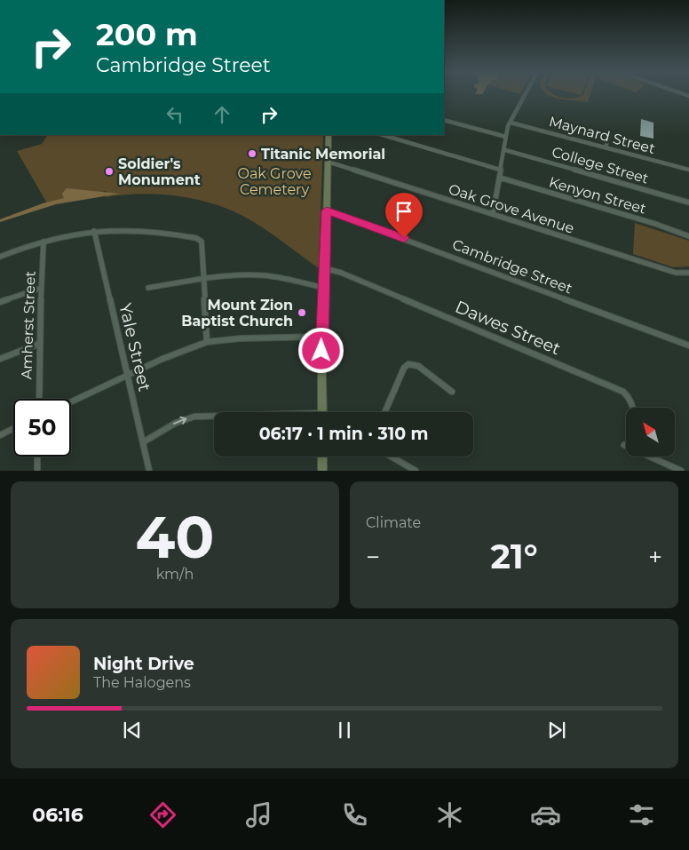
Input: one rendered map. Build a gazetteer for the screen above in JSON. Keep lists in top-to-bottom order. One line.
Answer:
{"streets":{"street":["Maynard Street","College Street","Kenyon Street","Oak Grove Avenue","Cambridge Street","Amherst Street","Dawes Street","Yale Street"]},"parks":["Oak Grove Cemetery"],"places":["Titanic Memorial","Soldier's Monument","Mount Zion Baptist Church"],"north":"top left","page":{"turn":["200 m","Cambridge Street"],"limit":"50","trip":"06:17 · 1 min · 310 m","tile":[["40","km/h"],"Climate"],"heat":["−","21°","+"],"song":["Night Drive","The Halogens"],"tabs":"06:16"}}
